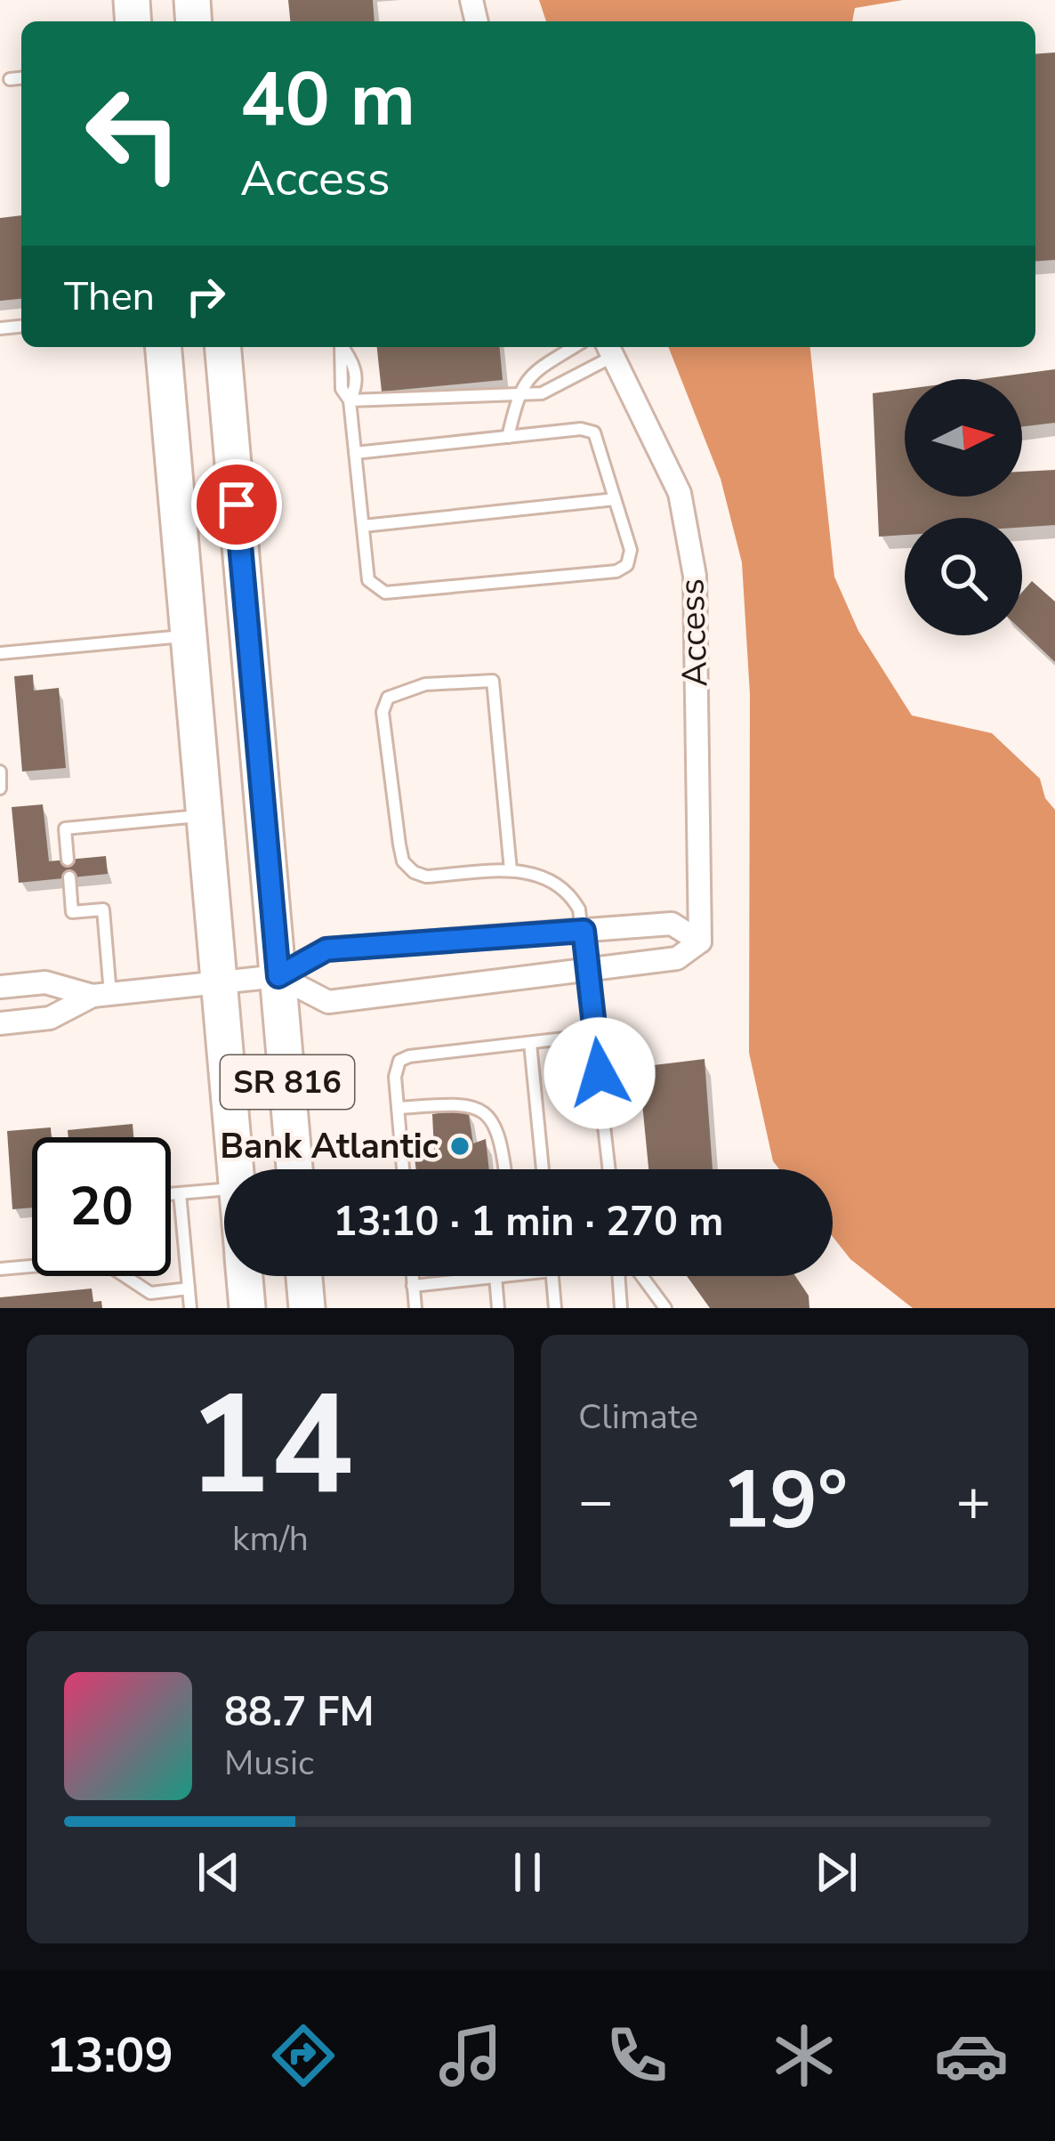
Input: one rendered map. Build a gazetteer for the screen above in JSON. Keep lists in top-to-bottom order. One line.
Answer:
{"streets":{"main road":["SR 816"],"street":["Access"]},"places":["Bank Atlantic"],"north":"right","page":{"turn":["40 m","Access"],"then":"Then","limit":"20","trip":"13:10 · 1 min · 270 m","tile":[["14","km/h"],"Climate"],"heat":["−","19°","+"],"song":["88.7 FM","Music"],"tabs":"13:09"}}
